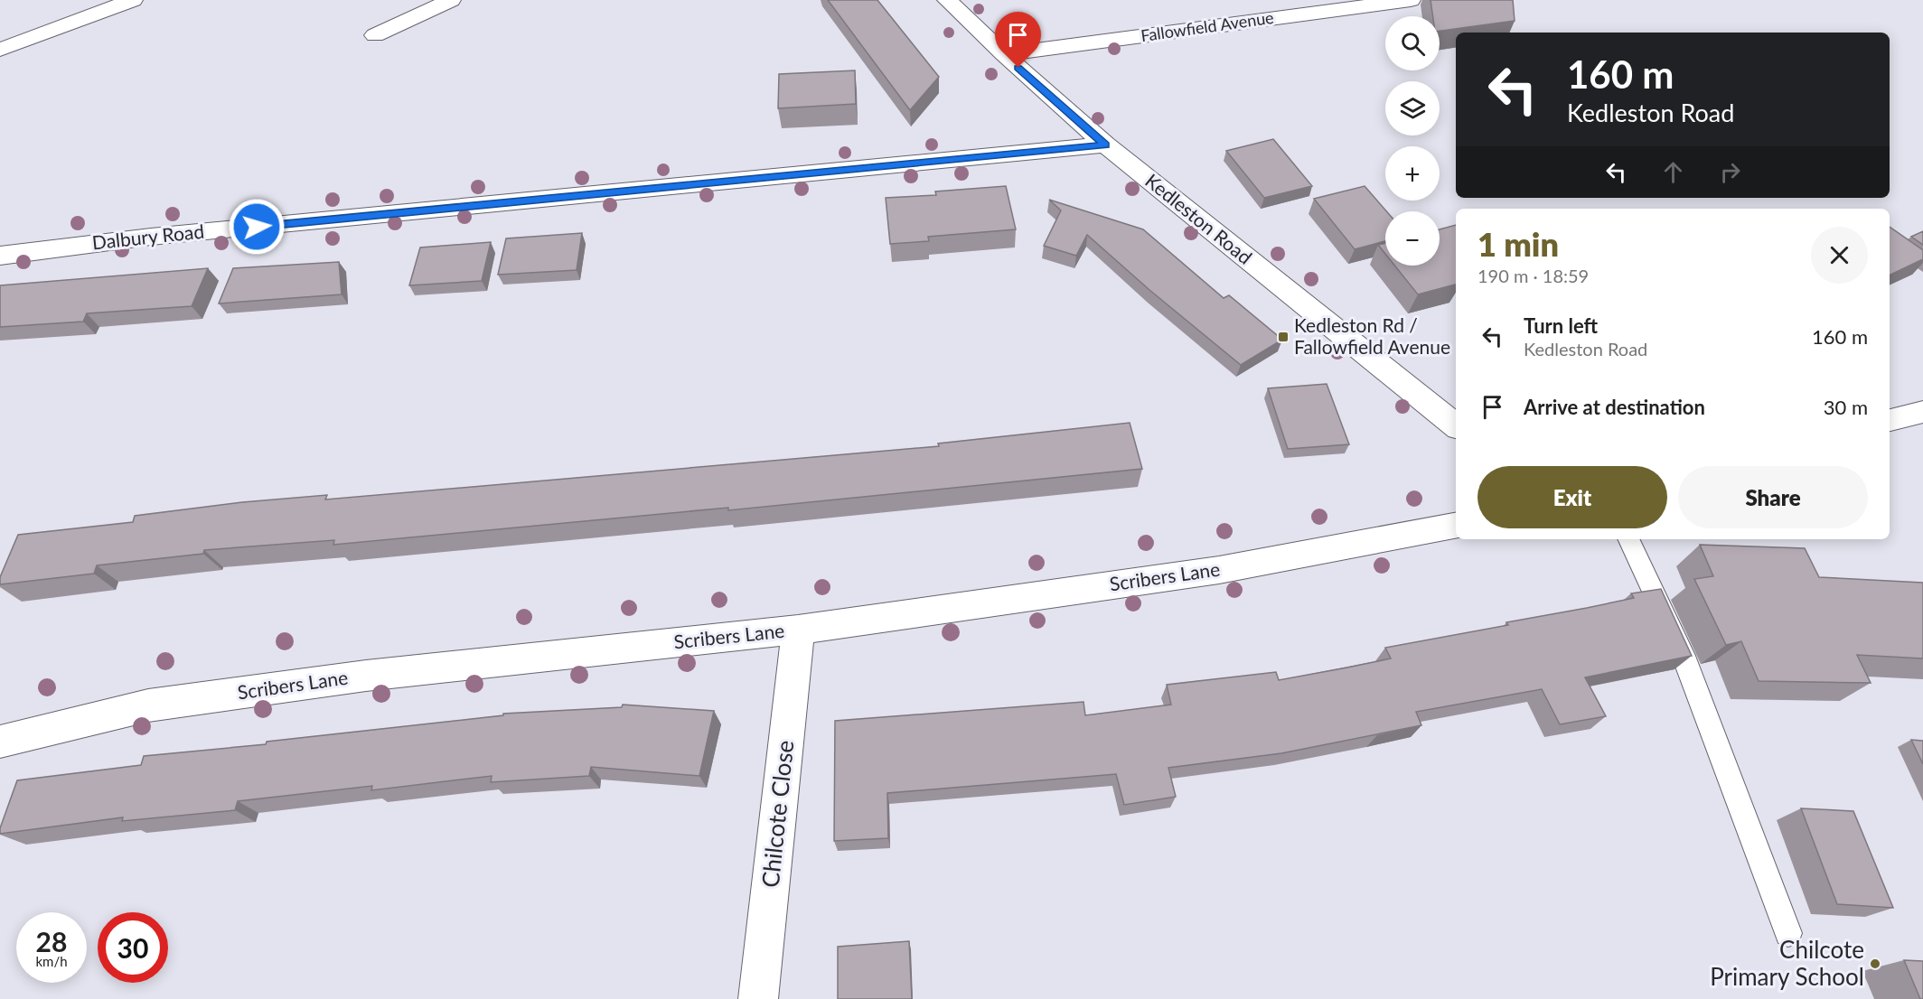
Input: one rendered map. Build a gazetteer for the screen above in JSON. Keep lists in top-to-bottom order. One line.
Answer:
{"streets":{"street":["Fallowfield Avenue","Kedleston Road","Dalbury Road","Scribers Lane","Chilcote Close"]},"crossings":[["Fallowfield Avenue","Kedleston Road"],["Kedleston Road","Dalbury Road"],["Scribers Lane","Chilcote Close"]],"places":{"transit":["Kedleston Rd / Fallowfield Avenue"],"other":["Chilcote Primary School"]},"page":{"map_buttons":["+","−"],"turn":["160 m","Kedleston Road"],"heading":["1 min","190 m · 18:59"],"list":[{"name":"Turn left","note":"Kedleston Road","value":"160 m"},{"name":"Arrive at destination","value":"30 m"}],"buttons":["Exit","Share"],"speed":"28 km/h","limit":"30"}}
